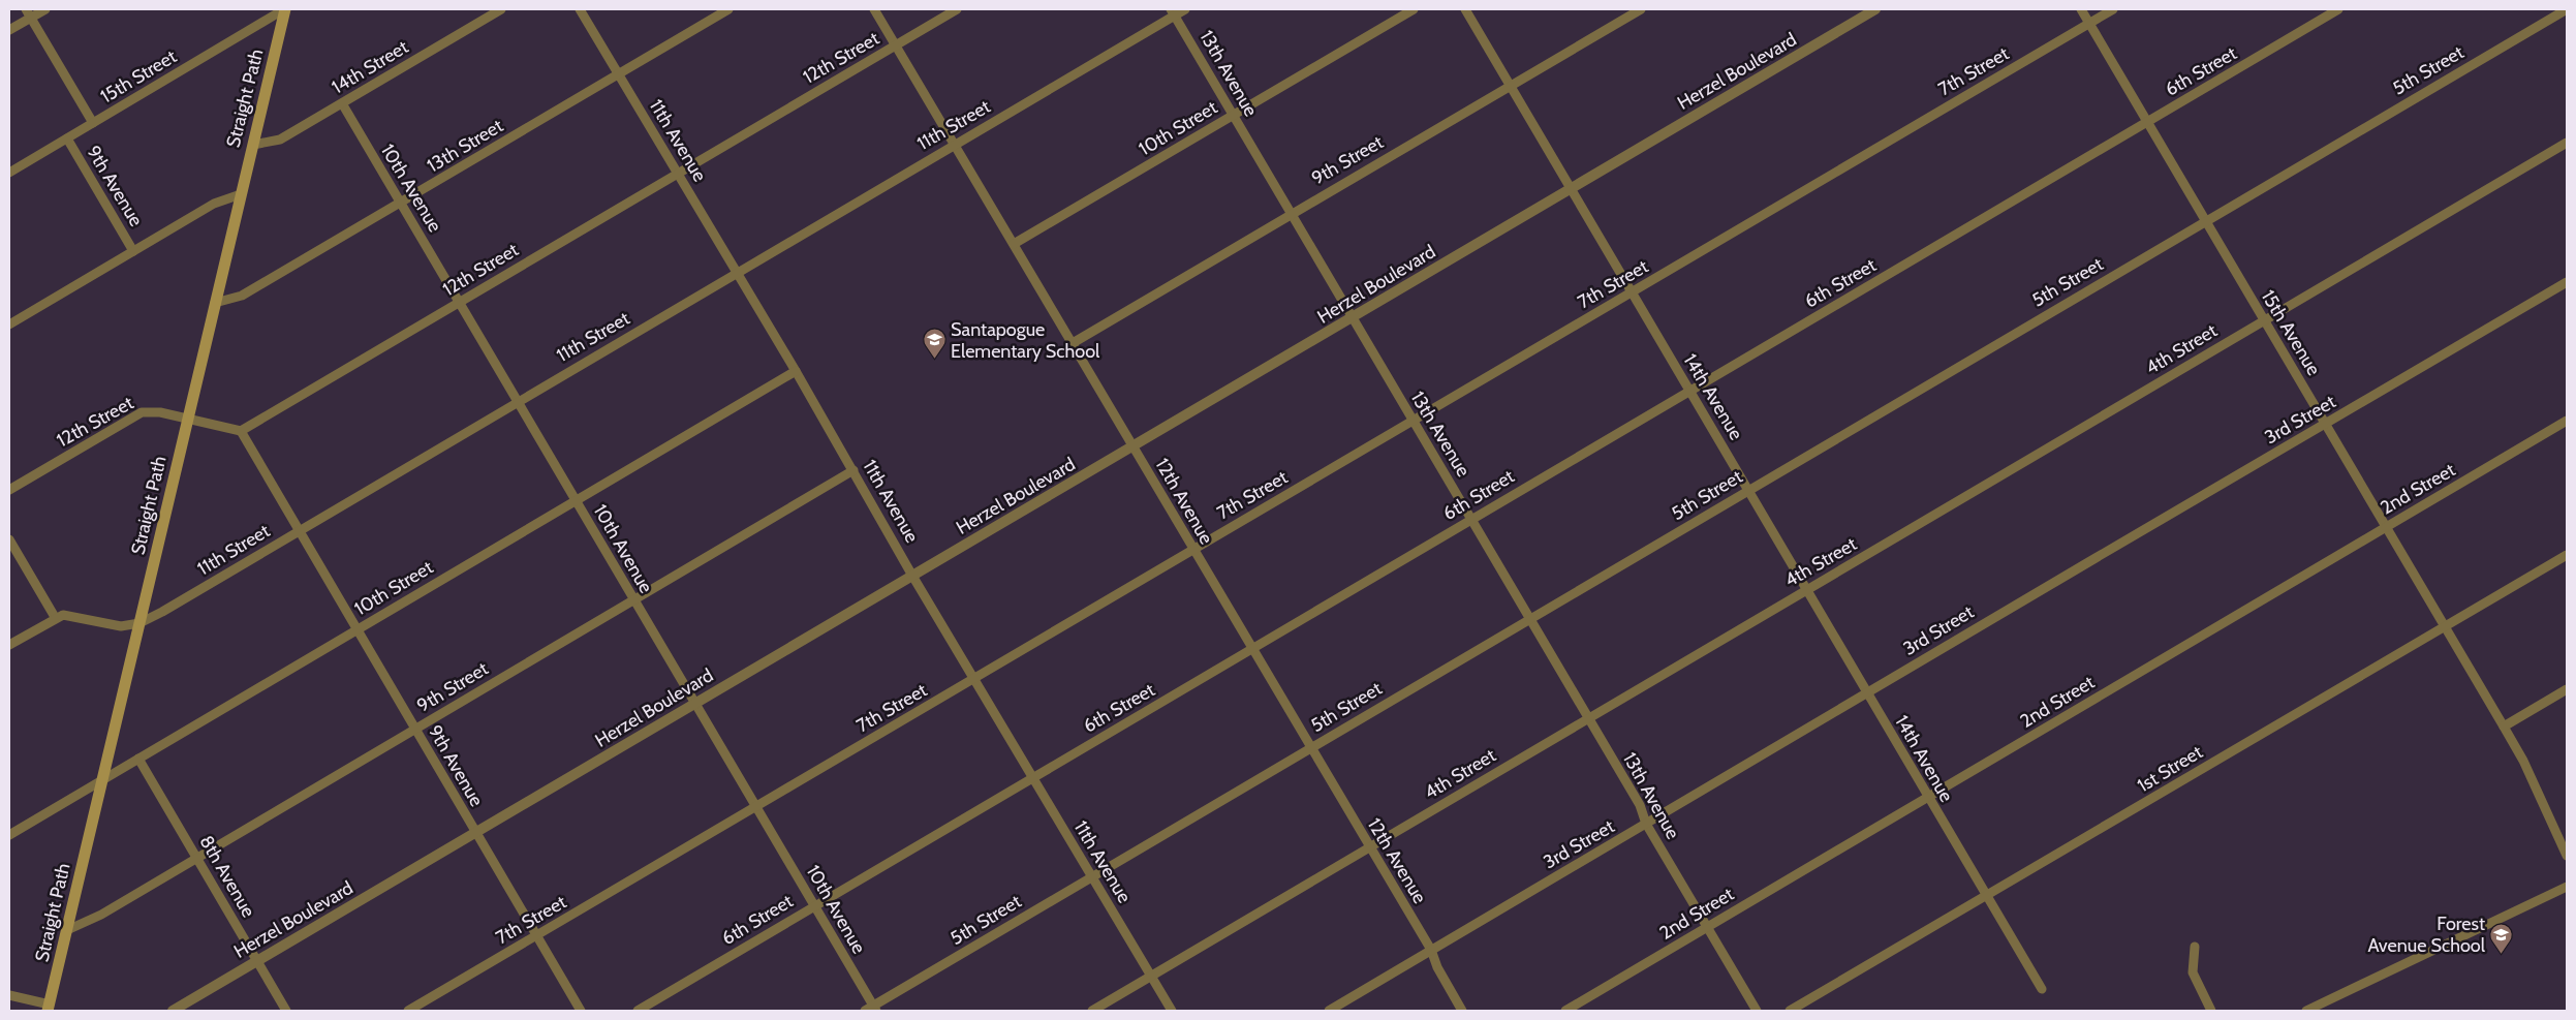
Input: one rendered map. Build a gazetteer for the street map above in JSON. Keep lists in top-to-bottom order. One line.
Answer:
{"streets":{"main road":["Straight Path"],"street":["12th Street","14th Street","5th Street","Herzel Boulevard","7th Street","6th Street","13th Avenue","15th Street","11th Street","10th Street","11th Avenue","13th Street","9th Street","9th Avenue","10th Avenue","15th Avenue","4th Street","14th Avenue","3rd Street","2nd Street","12th Avenue","1st Street","8th Avenue"]},"crossings":[["12th Street","Straight Path"],["12th Street","11th Avenue"],["12th Street","9th Avenue"],["12th Street","10th Avenue"],["12th Street","12th Avenue"],["14th Street","Straight Path"],["14th Street","10th Avenue"],["5th Street","13th Avenue"],["5th Street","11th Avenue"],["5th Street","10th Avenue"],["5th Street","15th Avenue"],["5th Street","14th Avenue"],["5th Street","12th Avenue"],["Herzel Boulevard","13th Avenue"],["Herzel Boulevard","11th Avenue"],["Herzel Boulevard","9th Avenue"],["Herzel Boulevard","10th Avenue"],["Herzel Boulevard","14th Avenue"],["Herzel Boulevard","12th Avenue"],["Herzel Boulevard","8th Avenue"],["7th Street","13th Avenue"],["7th Street","11th Avenue"],["7th Street","9th Avenue"],["7th Street","10th Avenue"],["7th Street","15th Avenue"],["7th Street","14th Avenue"],["7th Street","12th Avenue"],["6th Street","13th Avenue"],["6th Street","11th Avenue"],["6th Street","10th Avenue"],["6th Street","15th Avenue"],["6th Street","14th Avenue"],["6th Street","12th Avenue"],["13th Avenue","11th Street"],["13th Avenue","10th Street"],["13th Avenue","9th Street"],["13th Avenue","4th Street"],["13th Avenue","3rd Street"],["13th Avenue","2nd Street"],["15th Street","Straight Path"],["15th Street","9th Avenue"],["Straight Path","11th Street"],["Straight Path","10th Street"],["Straight Path","13th Street"],["Straight Path","9th Street"],["11th Street","11th Avenue"],["11th Street","9th Avenue"],["11th Street","10th Avenue"],["11th Street","12th Avenue"],["10th Street","11th Avenue"],["10th Street","9th Avenue"],["10th Street","10th Avenue"],["10th Street","12th Avenue"],["10th Street","8th Avenue"],["11th Avenue","13th Street"],["11th Avenue","9th Street"],["11th Avenue","4th Street"],["13th Street","10th Avenue"],["9th Street","9th Avenue"],["9th Street","10th Avenue"],["9th Street","14th Avenue"],["9th Street","12th Avenue"],["9th Street","8th Avenue"],["15th Avenue","4th Street"],["15th Avenue","3rd Street"],["15th Avenue","2nd Street"],["15th Avenue","1st Street"],["4th Street","14th Avenue"],["4th Street","12th Avenue"],["14th Avenue","3rd Street"],["14th Avenue","2nd Street"],["14th Avenue","1st Street"],["3rd Street","12th Avenue"]],"places":{"school or university":["Santapogue Elementary School","Forest Avenue School"]}}
